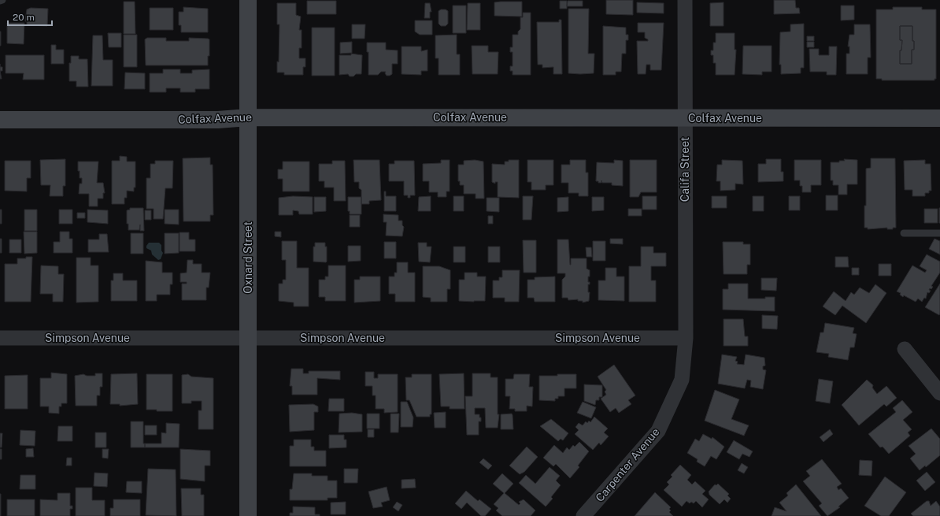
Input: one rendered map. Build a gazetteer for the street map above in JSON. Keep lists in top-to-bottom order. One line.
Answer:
{"streets":{"main road":["Colfax Avenue","Oxnard Street"],"street":["Califa Street","Simpson Avenue","Carpenter Avenue"]},"crossings":[["Colfax Avenue","Califa Street"],["Colfax Avenue","Oxnard Street"],["Califa Street","Simpson Avenue"],["Califa Street","Carpenter Avenue"],["Oxnard Street","Simpson Avenue"],["Simpson Avenue","Carpenter Avenue"]],"scale_bar":"20 m"}
